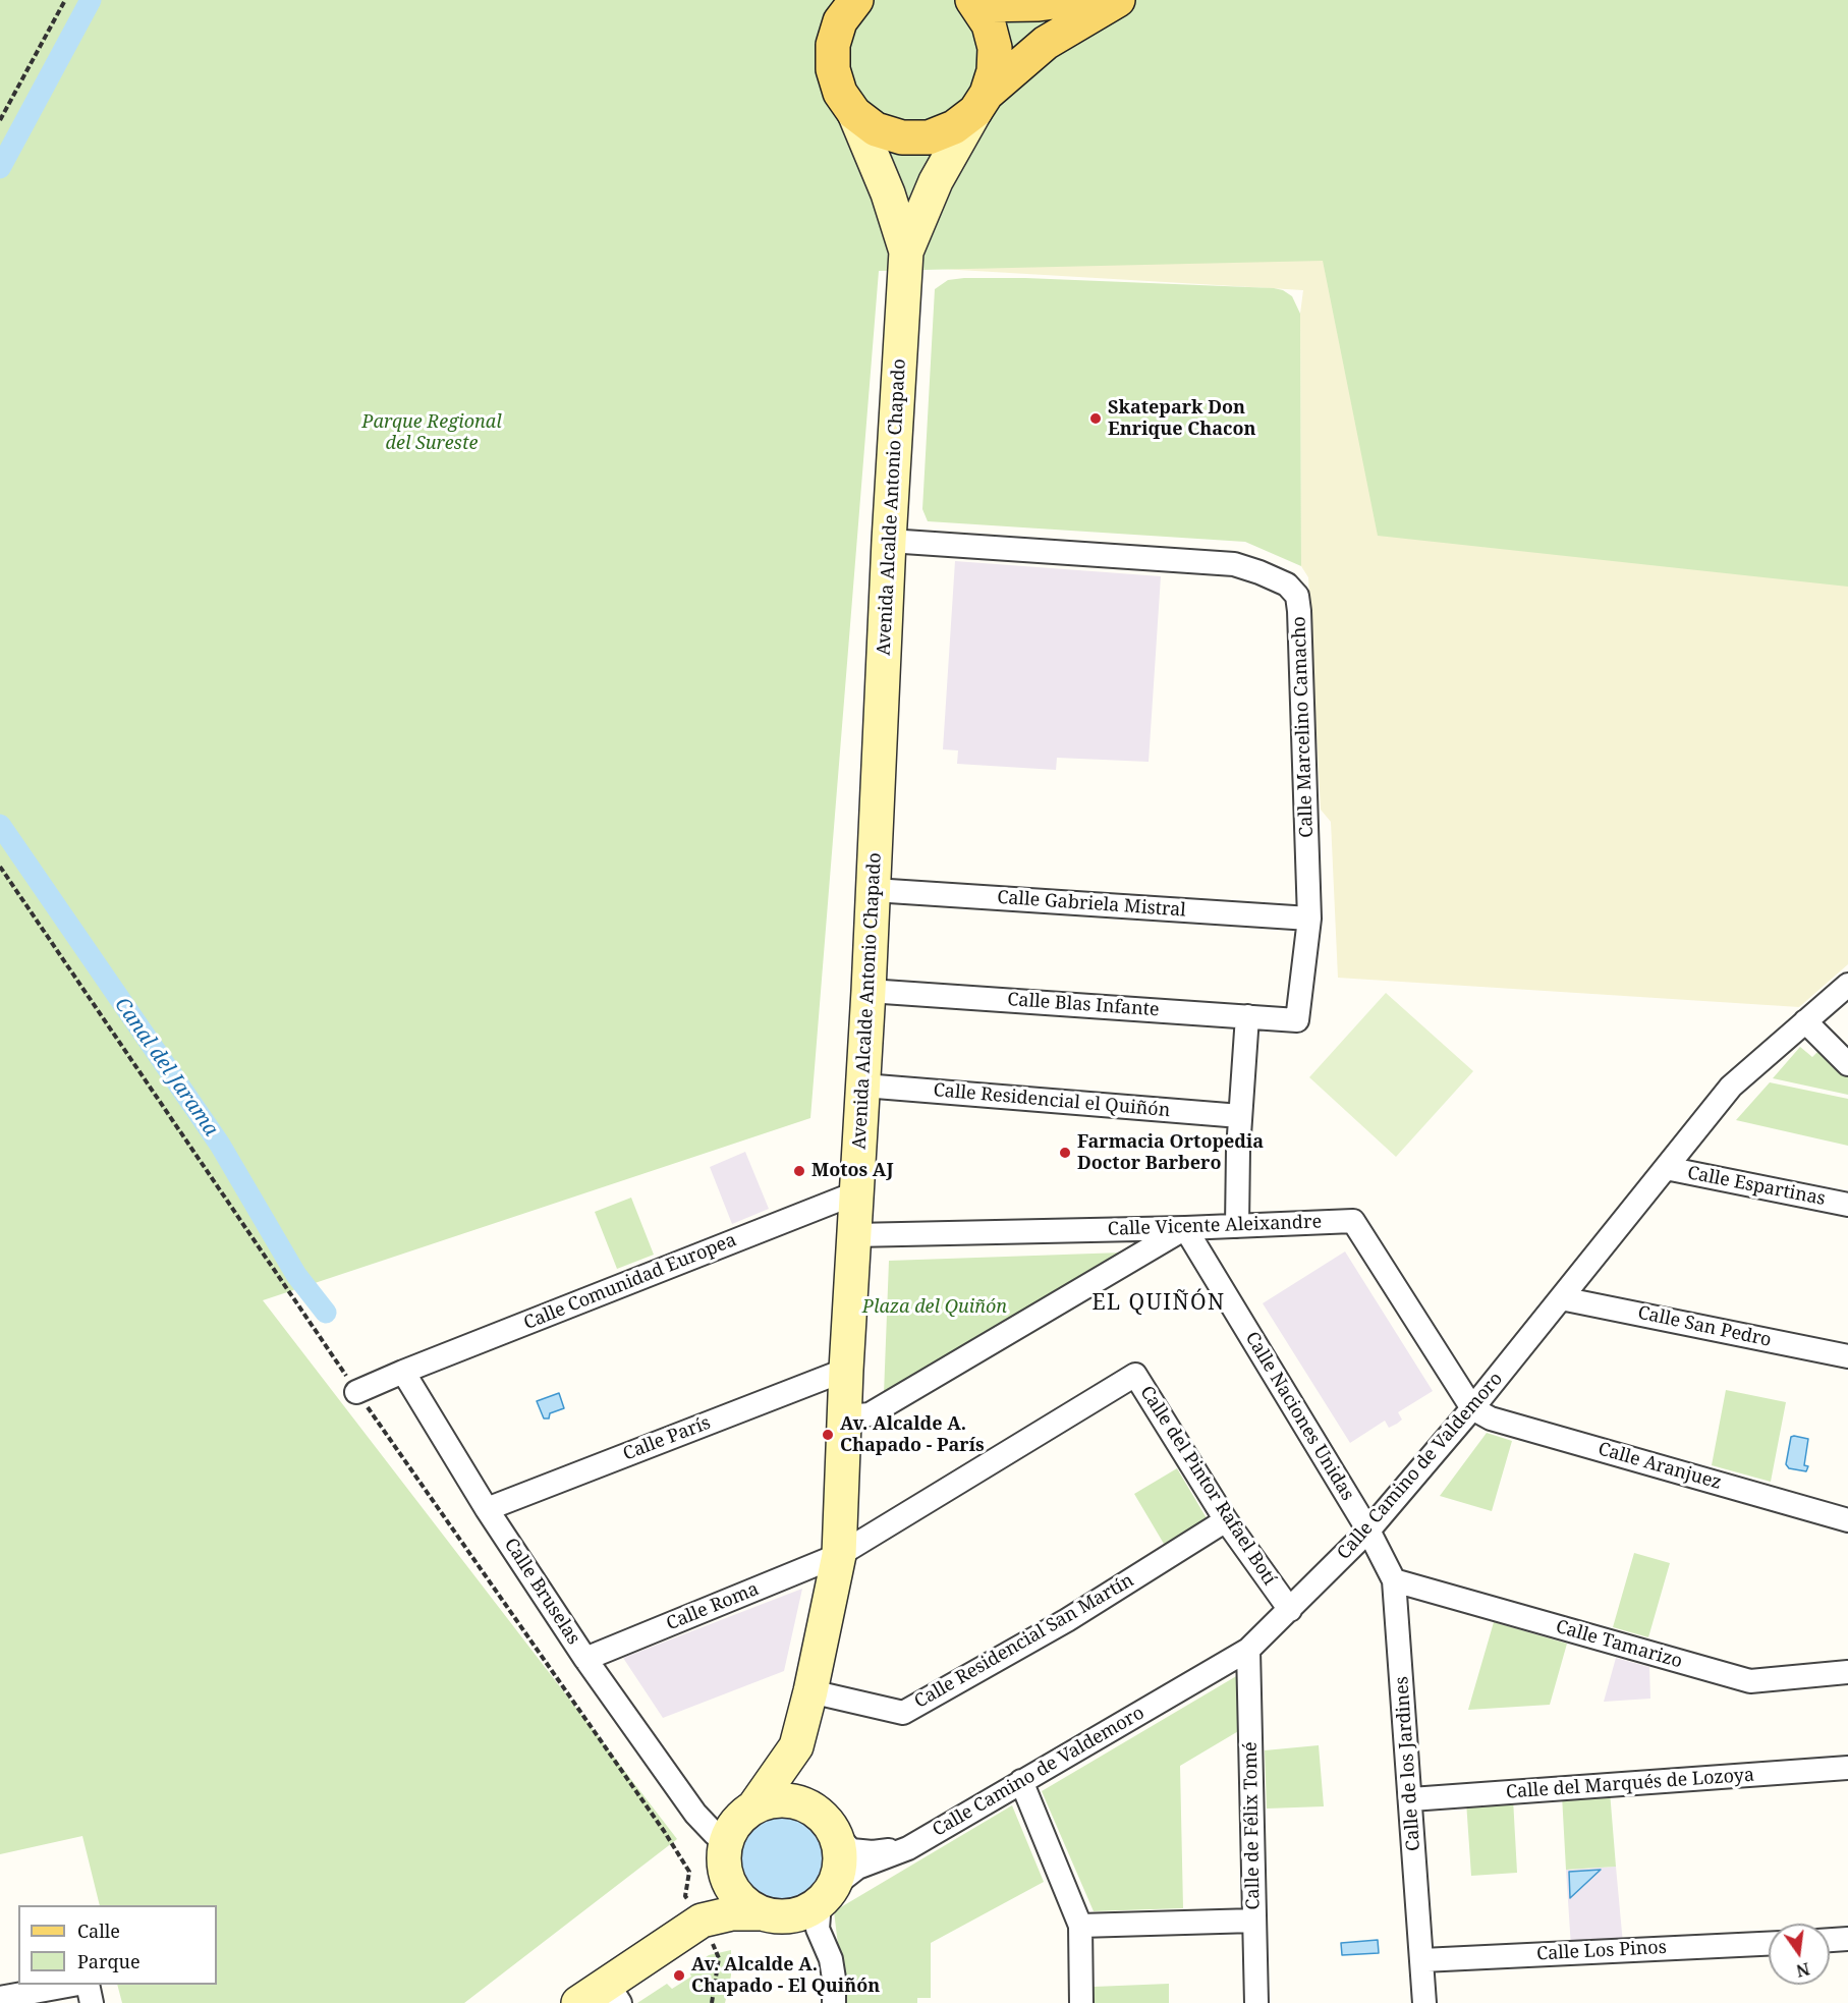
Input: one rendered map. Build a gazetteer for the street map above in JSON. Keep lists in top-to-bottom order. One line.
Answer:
{"streets":{"main road":["Avenida Alcalde Antonio Chapado"],"street":["Calle Marcelino Camacho","Calle Gabriela Mistral","Calle Blas Infante","Calle Residencial el Quiñón","Calle Espartinas","Calle Vicente Aleixandre","Calle Comunidad Europea","Calle San Pedro","Calle Naciones Unidas","Calle París","Calle Camino de Valdemoro","Calle Aranjuez","Calle del Pintor Rafael Botí","Calle Bruselas","Calle Roma","Calle Residencial San Martín","Calle Tamarizo","Calle de los Jardines","Calle del Marqués de Lozoya","Calle de Félix Tomé","Calle Los Pinos"]},"crossings":[["Avenida Alcalde Antonio Chapado","Calle Marcelino Camacho"],["Avenida Alcalde Antonio Chapado","Calle Gabriela Mistral"],["Avenida Alcalde Antonio Chapado","Calle Blas Infante"],["Avenida Alcalde Antonio Chapado","Calle Residencial el Quiñón"],["Avenida Alcalde Antonio Chapado","Calle Vicente Aleixandre"],["Avenida Alcalde Antonio Chapado","Calle Comunidad Europea"],["Avenida Alcalde Antonio Chapado","Calle París"],["Avenida Alcalde Antonio Chapado","Calle Camino de Valdemoro"],["Avenida Alcalde Antonio Chapado","Calle del Pintor Rafael Botí"],["Avenida Alcalde Antonio Chapado","Calle Bruselas"],["Avenida Alcalde Antonio Chapado","Calle Roma"],["Avenida Alcalde Antonio Chapado","Calle Residencial San Martín"],["Calle Marcelino Camacho","Calle Gabriela Mistral"],["Calle Marcelino Camacho","Calle Blas Infante"],["Calle Espartinas","Calle Camino de Valdemoro"],["Calle Vicente Aleixandre","Calle Naciones Unidas"],["Calle Vicente Aleixandre","Calle Camino de Valdemoro"],["Calle Vicente Aleixandre","Calle Aranjuez"],["Calle Comunidad Europea","Calle Bruselas"],["Calle San Pedro","Calle Camino de Valdemoro"],["Calle Naciones Unidas","Calle Camino de Valdemoro"],["Calle Naciones Unidas","Calle de los Jardines"],["Calle París","Calle Bruselas"],["Calle Camino de Valdemoro","Calle Aranjuez"],["Calle Camino de Valdemoro","Calle del Pintor Rafael Botí"],["Calle Camino de Valdemoro","Calle Bruselas"],["Calle Camino de Valdemoro","Calle de los Jardines"],["Calle Camino de Valdemoro","Calle de Félix Tomé"],["Calle del Pintor Rafael Botí","Calle Roma"],["Calle del Pintor Rafael Botí","Calle Residencial San Martín"],["Calle Bruselas","Calle Roma"],["Calle Tamarizo","Calle de los Jardines"],["Calle de los Jardines","Calle del Marqués de Lozoya"],["Calle de los Jardines","Calle Los Pinos"]],"districts":["EL QUIÑÓN"],"water":["Canal del Jarama"],"parks":["Parque Regional del Sureste","Plaza del Quiñón"],"places":["Skatepark Don Enrique Chacon","Farmacia Ortopedia Doctor Barbero","Motos AJ","Av. Alcalde A. Chapado - París","Av. Alcalde A. Chapado - El Quiñón"],"legend":["Calle","Parque"],"north":"bottom"}
